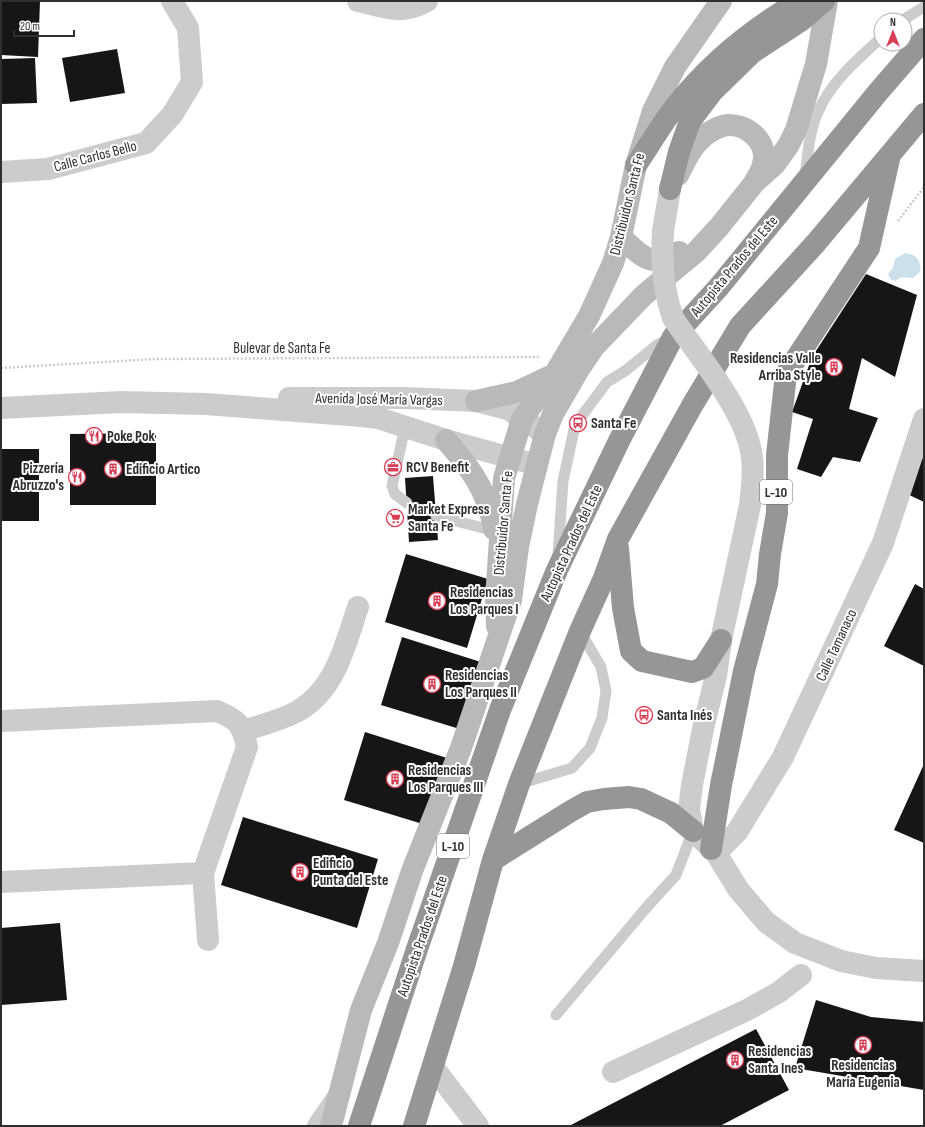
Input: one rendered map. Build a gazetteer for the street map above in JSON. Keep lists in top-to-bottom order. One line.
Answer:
{"streets":{"highway":["Autopista Prados del Este","L-10"],"street":["Calle Carlos Bello","Distribuidor Santa Fe","Avenida José María Vargas","Calle Tamanaco"],"path":["Bulevar de Santa Fe"]},"crossings":[["Distribuidor Santa Fe","Bulevar de Santa Fe"],["Distribuidor Santa Fe","Avenida José María Vargas"],["L-10","Calle Tamanaco"]],"places":{"building":["Residencias Valle Arriba Style","Edificio Artico","Residencias Los Parques I","Residencias Los Parques II","Residencias Los Parques III","Edificio Punta del Este","Residencias María Eugenia","Residencias Santa Ines"],"bus stop":["Santa Fe","Santa Inés"],"restaurant":["Poke Pok","Pizzería Abruzzo's"],"office":["RCV Benefit"],"supermarket":["Market Express Santa Fe"]},"scale_bar":"20 m","north":"top"}
